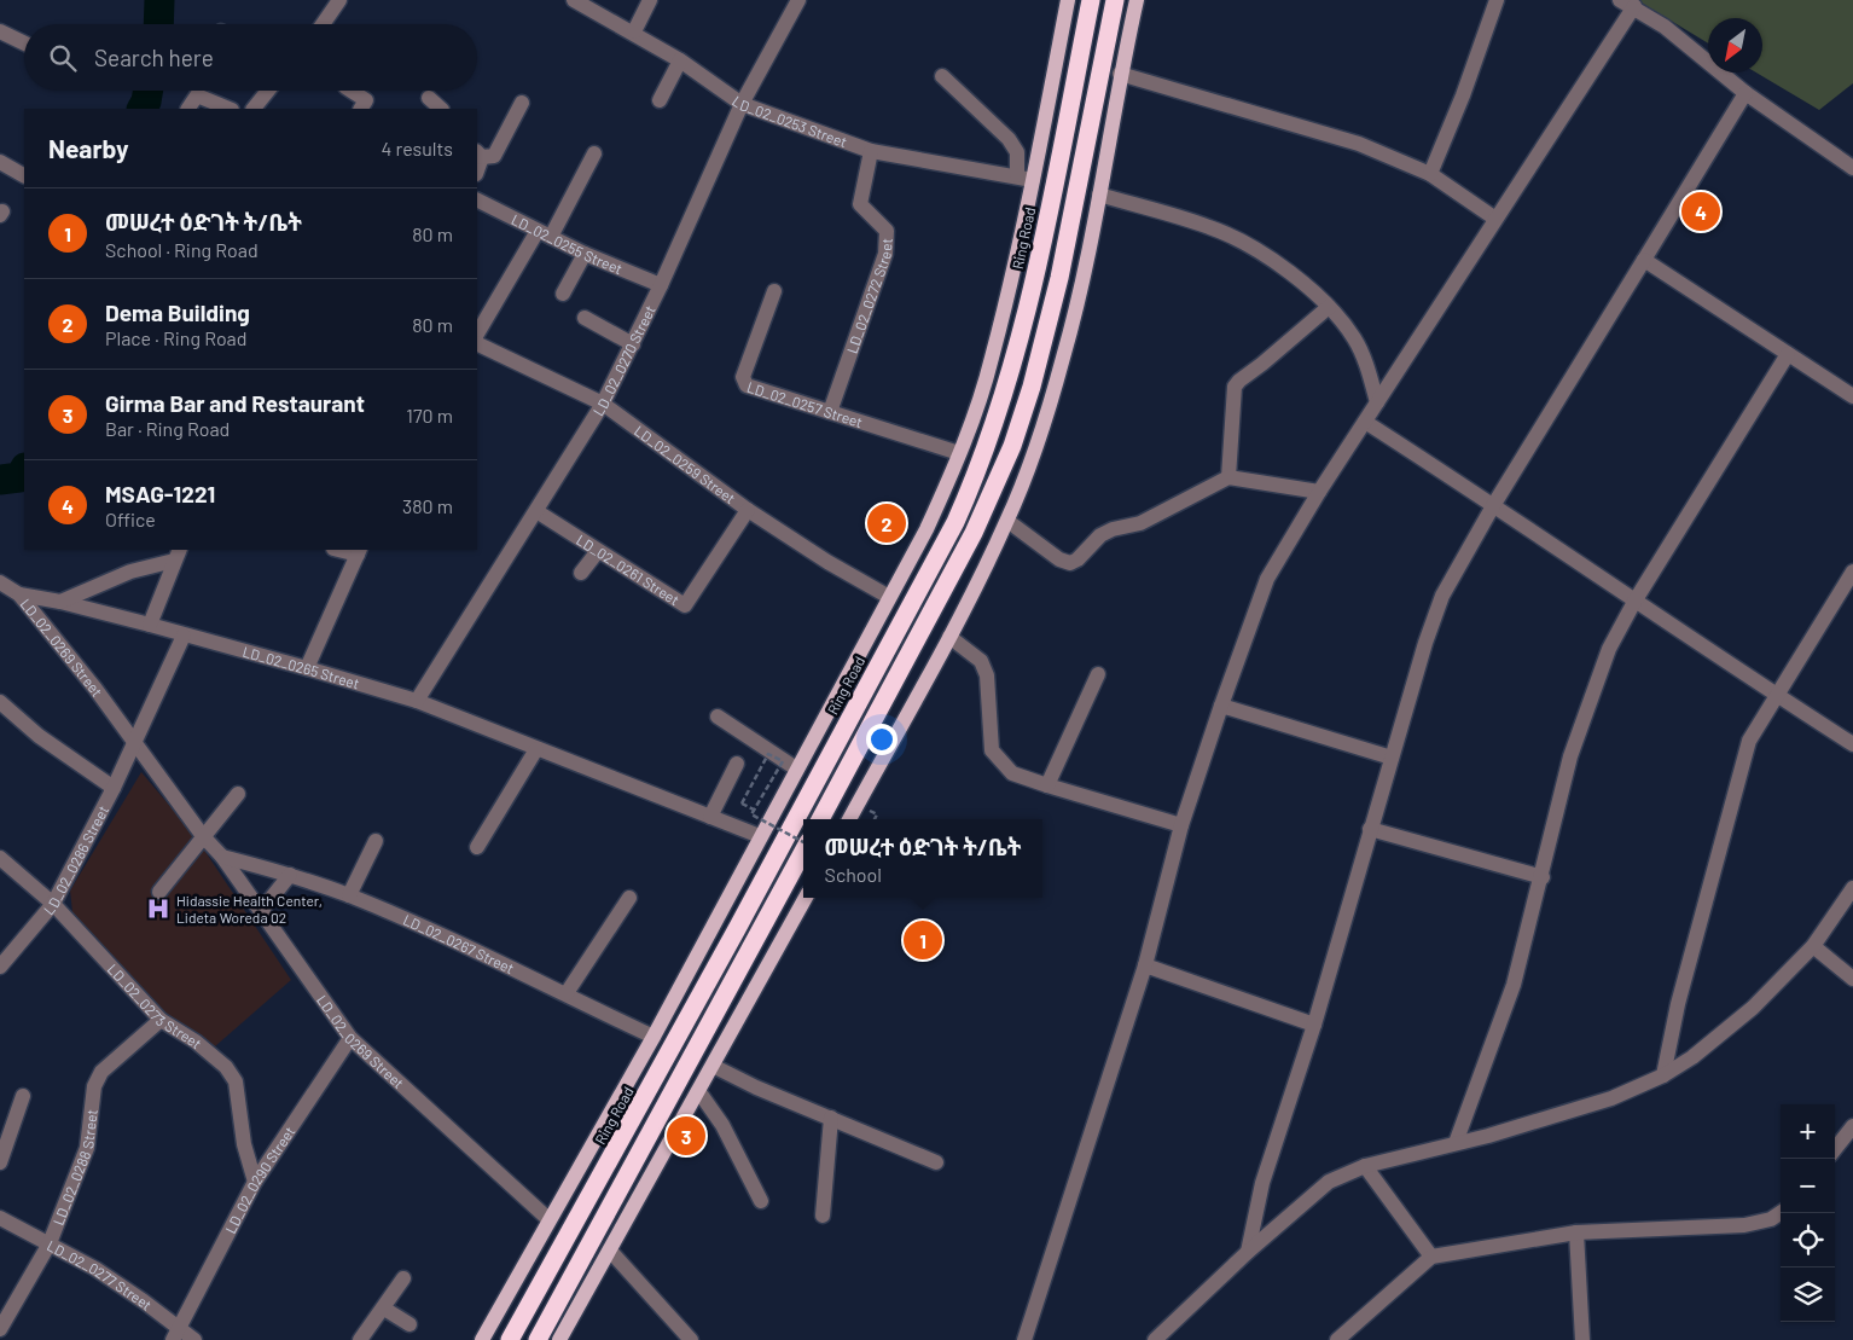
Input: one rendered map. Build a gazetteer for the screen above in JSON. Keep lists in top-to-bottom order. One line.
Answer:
{"streets":{"highway":["Ring Road"],"street":["LD_02_0253 Street","LD_02_0255 Street","LD_02_0272 Street","LD_02_0270 Street","LD_02_0257 Street","LD_02_0259 Street","LD_02_0261 Street","LD_02_0269 Street","LD_02_0265 Street","LD_02_0286 Street","LD_02_0267 Street","LD_02_0273 Street","LD_02_0288 Street","LD_02_0290 Street","LD_02_0277 Street"]},"crossings":[["LD_02_0253 Street","LD_02_0272 Street"],["LD_02_0253 Street","LD_02_0270 Street"],["LD_02_0255 Street","LD_02_0270 Street"],["LD_02_0272 Street","LD_02_0257 Street"],["LD_02_0270 Street","LD_02_0259 Street"],["LD_02_0270 Street","LD_02_0261 Street"],["LD_02_0270 Street","LD_02_0265 Street"],["LD_02_0259 Street","LD_02_0261 Street"],["LD_02_0269 Street","LD_02_0265 Street"],["LD_02_0269 Street","LD_02_0286 Street"],["LD_02_0269 Street","LD_02_0267 Street"],["LD_02_0269 Street","LD_02_0290 Street"],["LD_02_0265 Street","LD_02_0286 Street"],["LD_02_0286 Street","LD_02_0273 Street"],["LD_02_0273 Street","LD_02_0288 Street"],["LD_02_0273 Street","LD_02_0290 Street"],["LD_02_0288 Street","LD_02_0277 Street"],["LD_02_0290 Street","LD_02_0277 Street"]],"places":{"hospital":["Hidassie Health Center, Lideta Woreda 02"]},"north":"bottom left","page":{"search":"Search here","heading":["Nearby","4 results"],"list":[{"mark":"1","name":"መሠረተ ዕድገት ት/ቤት","note":"School · Ring Road","value":"80 m"},{"mark":"2","name":"Dema Building","note":"Place · Ring Road","value":"80 m"},{"mark":"3","name":"Girma Bar and Restaurant","note":"Bar · Ring Road","value":"170 m"},{"mark":"4","name":"MSAG-1221","note":"Office","value":"380 m"}],"pins":["4","2","1","3"],"popup":["መሠረተ ዕድገት ት/ቤት","School"],"map_buttons":["+","−"]}}
